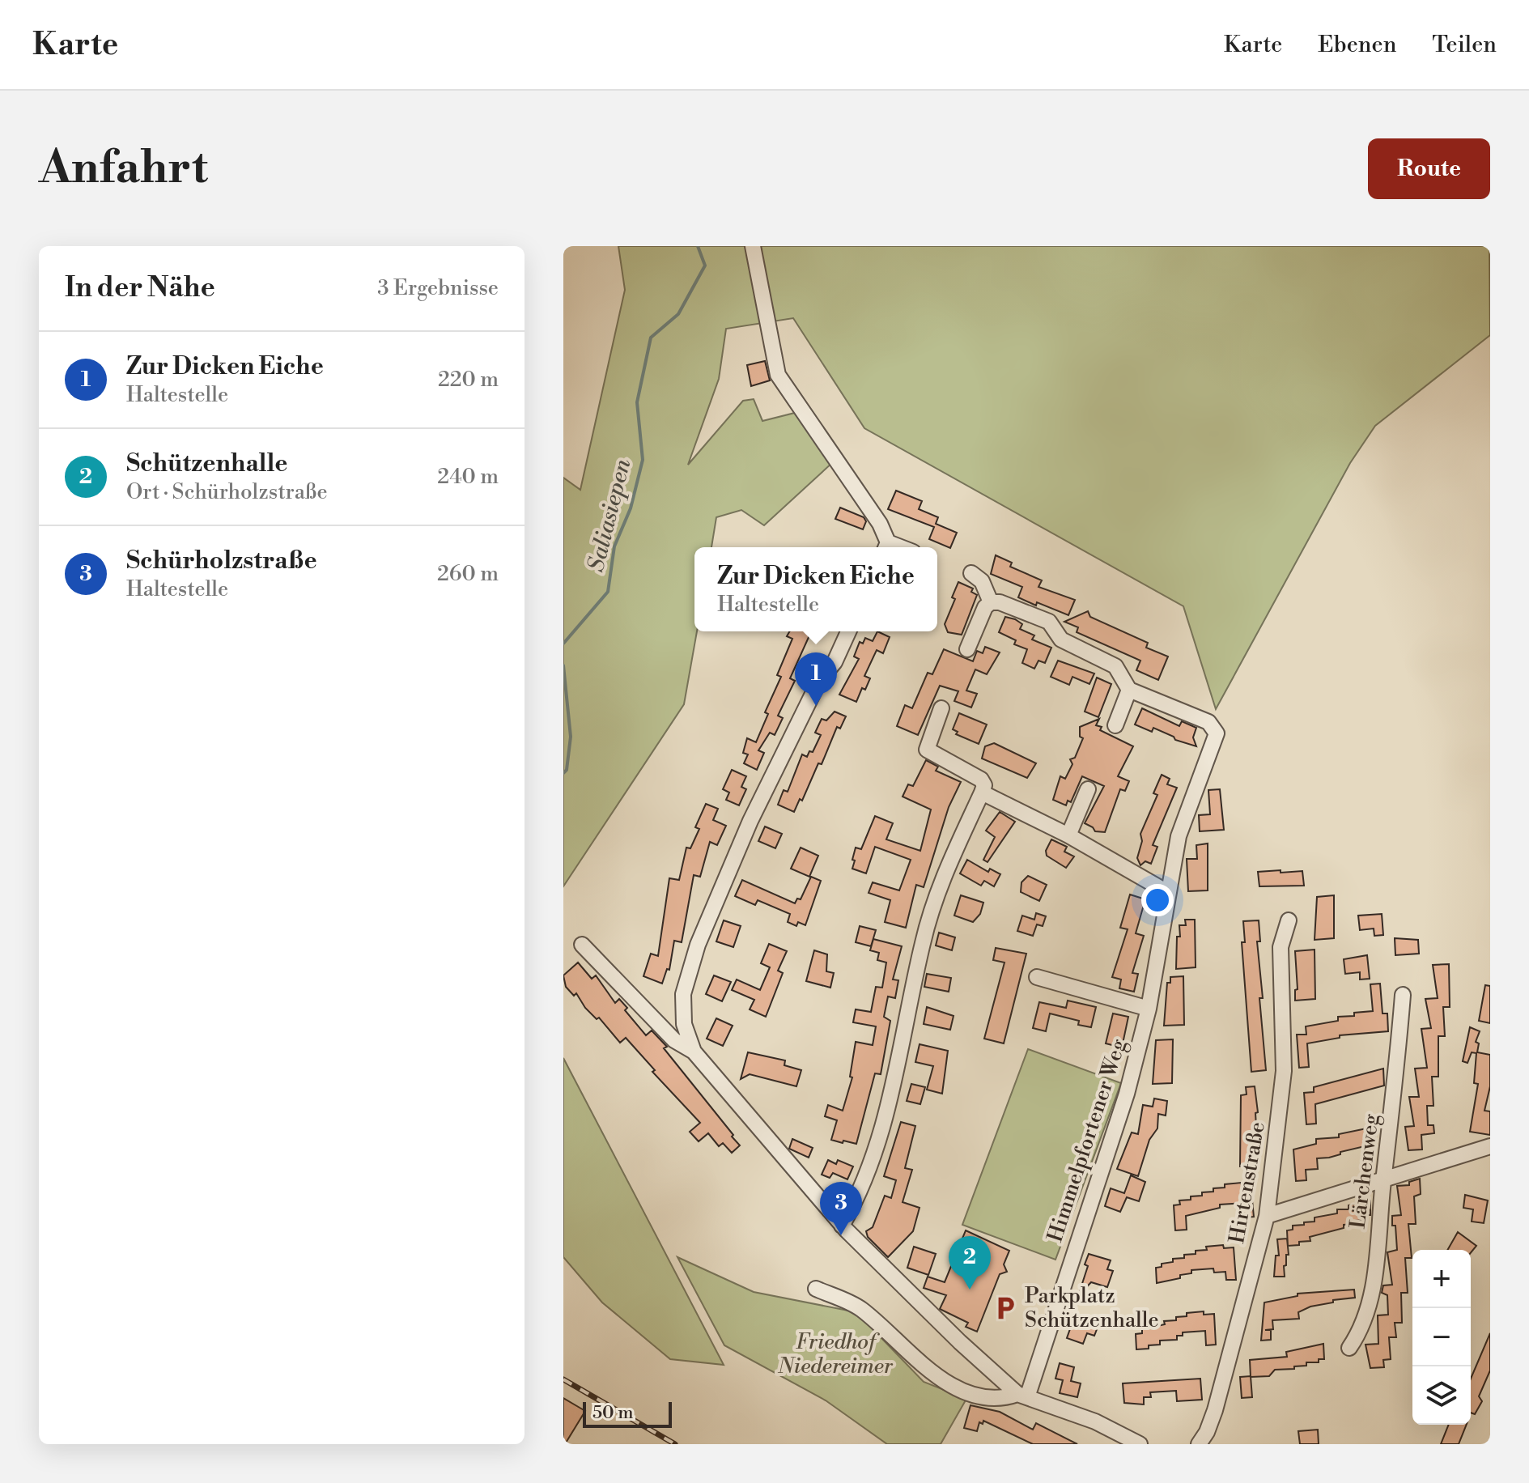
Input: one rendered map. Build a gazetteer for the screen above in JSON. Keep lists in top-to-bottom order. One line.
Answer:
{"streets":{"street":["Himmelpfortener Weg","Lärchenweg","Hirtenstraße"]},"water":["Saliasiepen"],"parks":["Friedhof Niedereimer"],"places":{"parking":["Parkplatz Schützenhalle"]},"scale_bar":"50 m","page":{"header":"Karte","nav":["Karte","Ebenen","Teilen"],"buttons":"Route","title":"Anfahrt","heading":["In der Nähe","3 Ergebnisse"],"list":[{"mark":"1","name":"Zur Dicken Eiche","note":"Haltestelle","value":"220 m"},{"mark":"2","name":"Schützenhalle","note":"Ort · Schürholzstraße","value":"240 m"},{"mark":"3","name":"Schürholzstraße","note":"Haltestelle","value":"260 m"}],"popup":["Zur Dicken Eiche","Haltestelle"],"pins":["1","3","2"],"map_buttons":["+","−"],"scale":"50 m"}}
